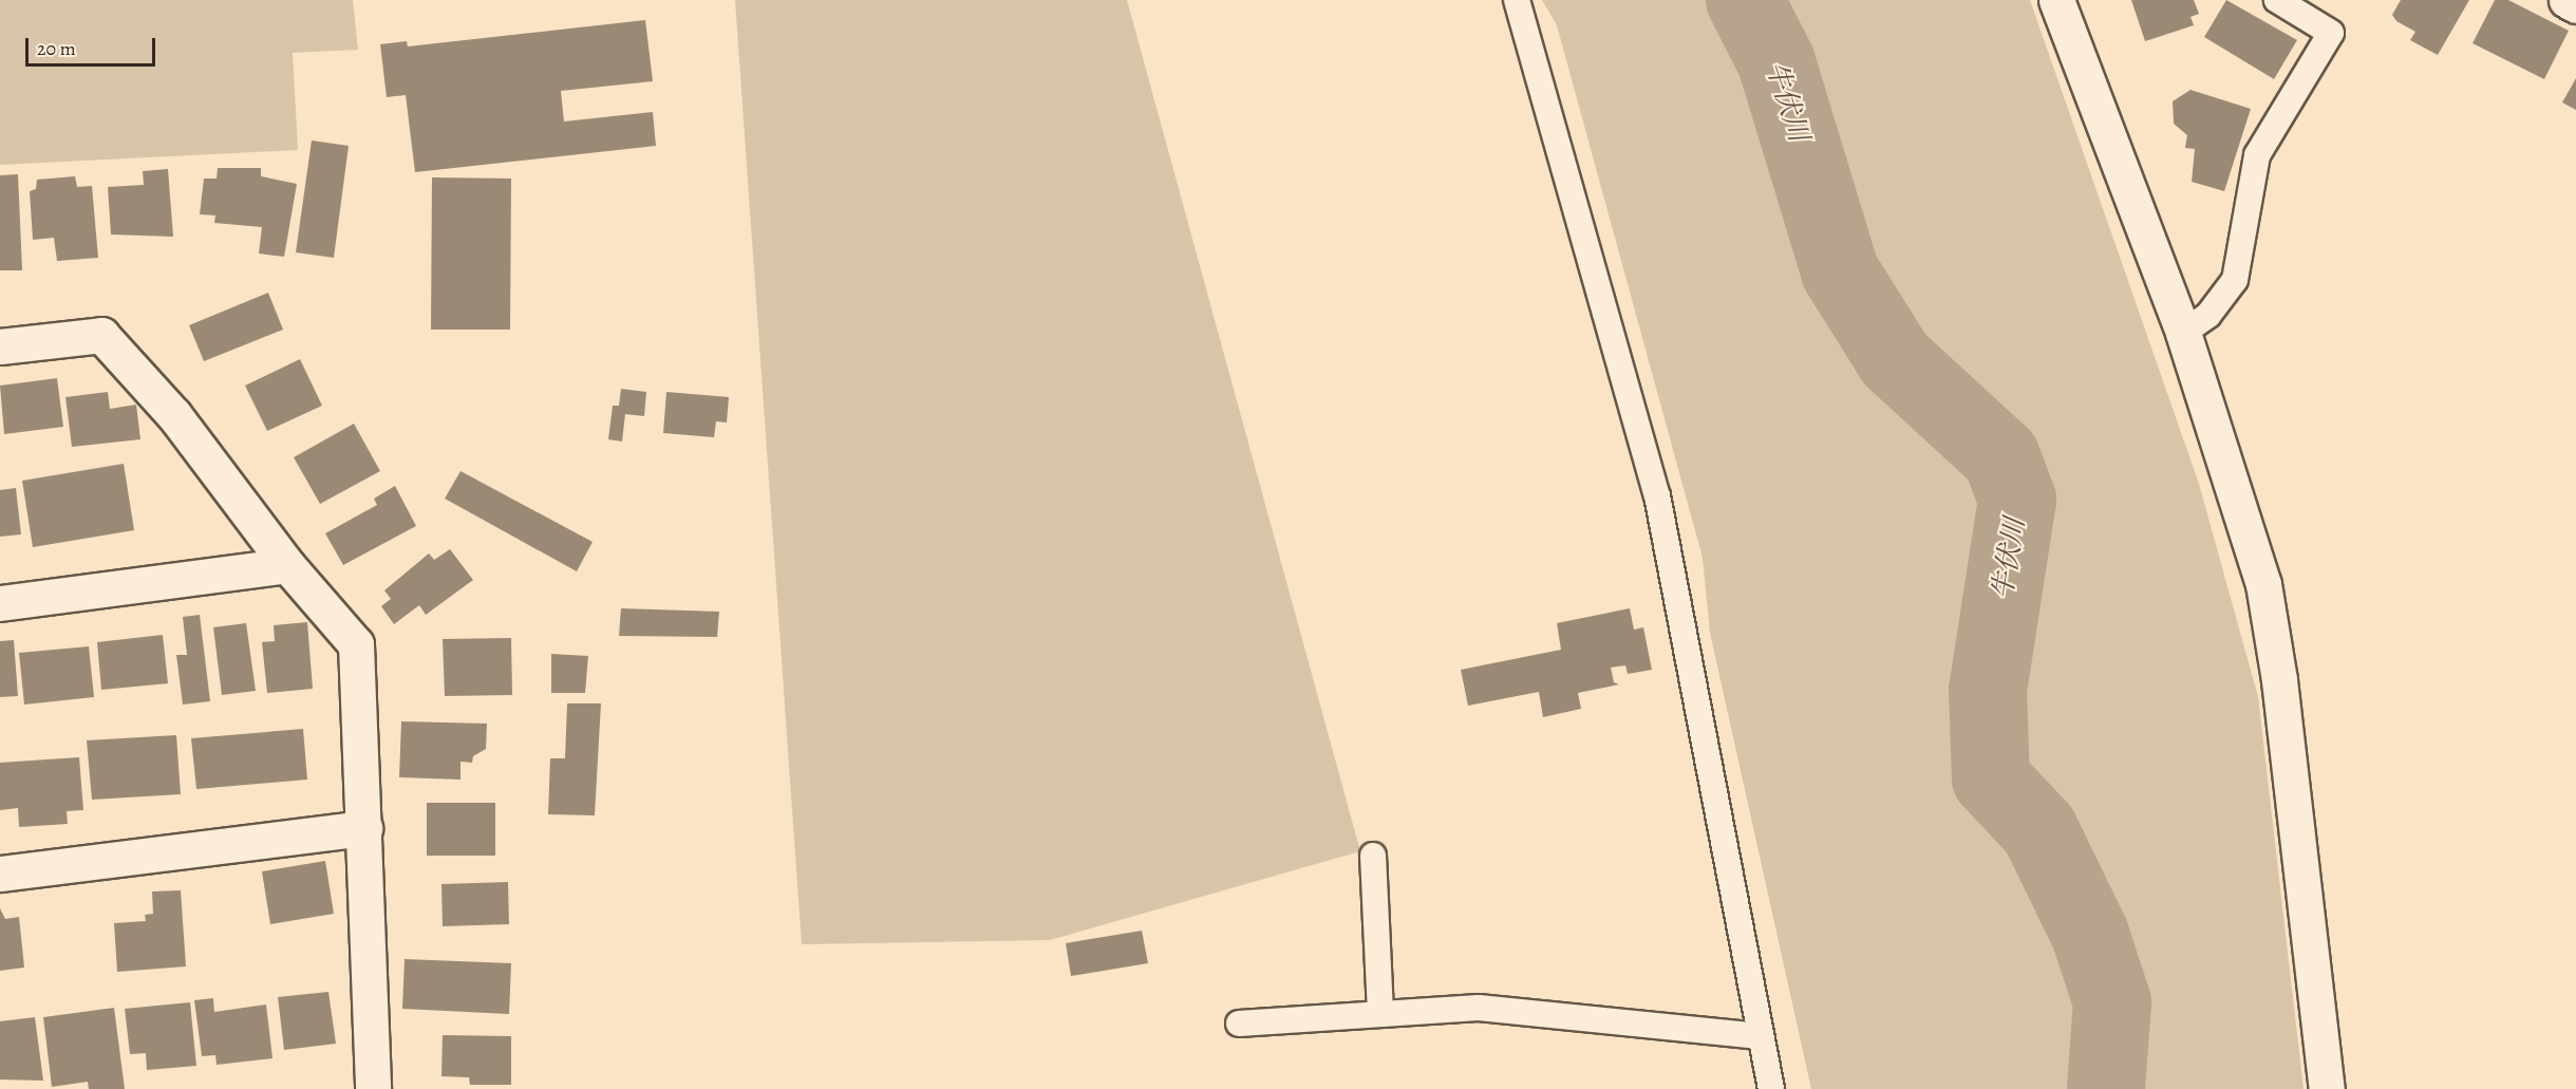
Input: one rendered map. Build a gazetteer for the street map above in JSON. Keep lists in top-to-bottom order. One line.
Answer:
{"water":["牛伏川"],"scale_bar":"20 m"}
